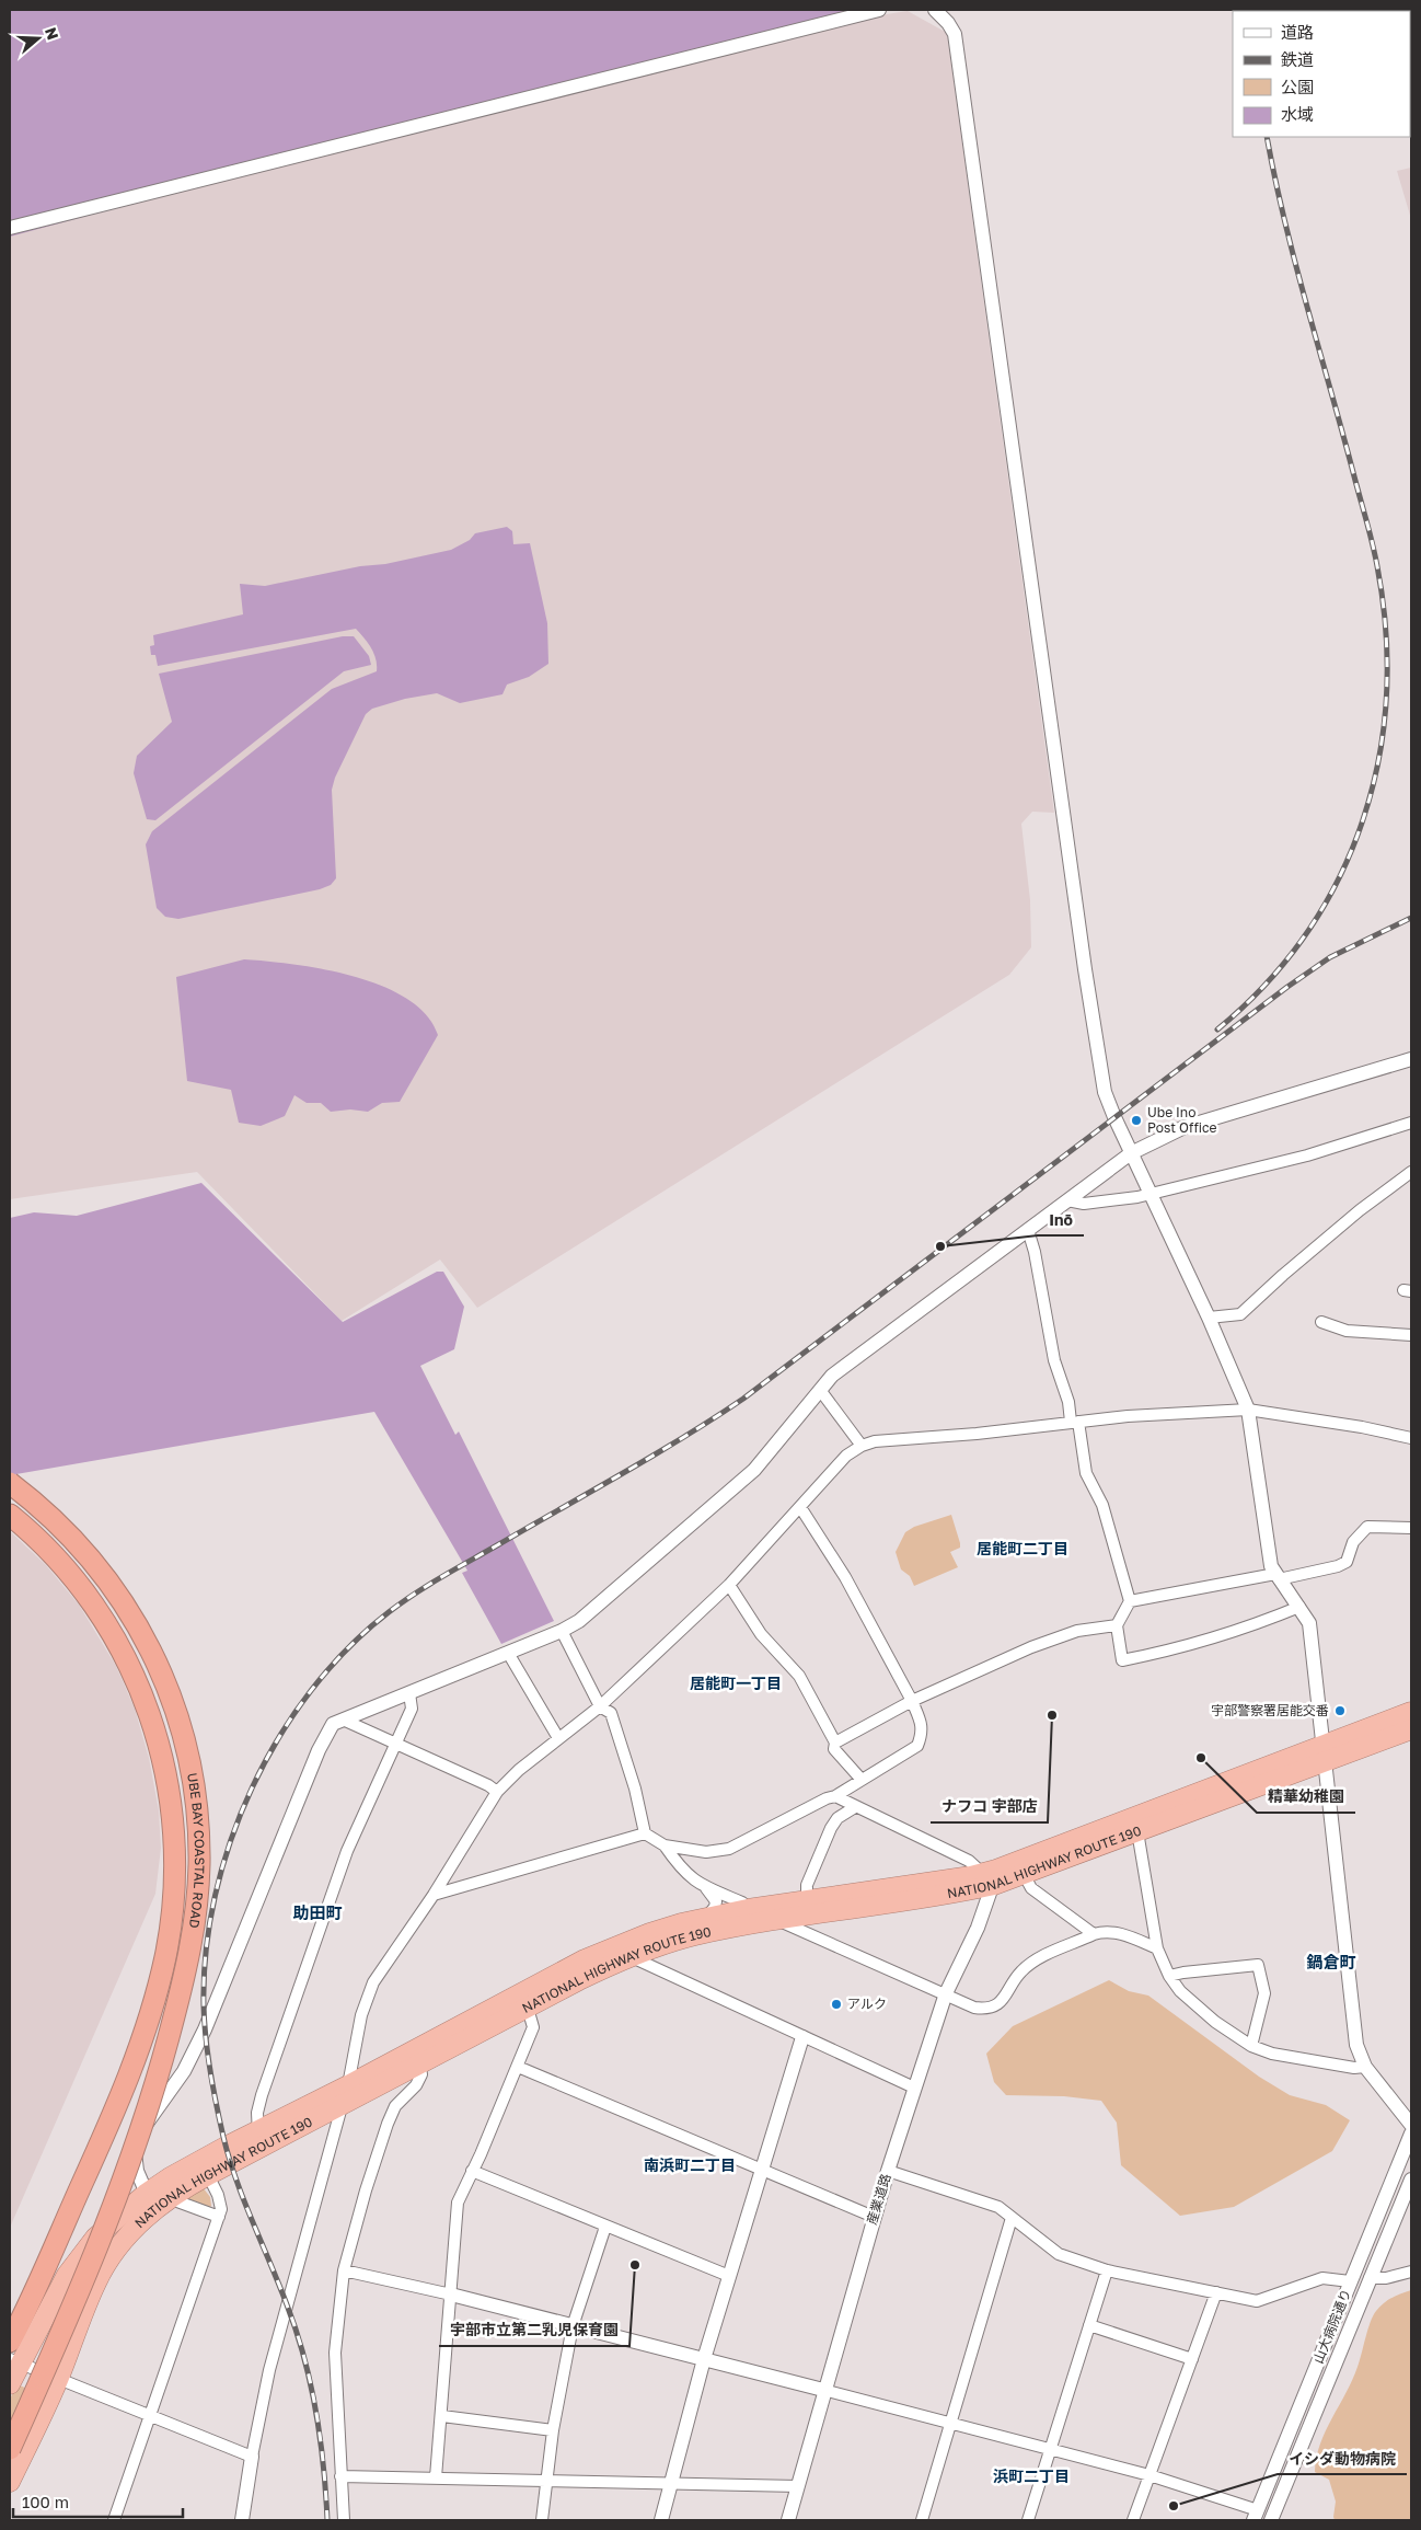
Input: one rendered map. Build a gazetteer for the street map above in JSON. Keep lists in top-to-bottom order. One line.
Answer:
{"streets":{"highway":["UBE BAY COASTAL ROAD","NATIONAL HIGHWAY ROUTE 190"],"street":["産業道路","山大病院通り"]},"crossings":[["NATIONAL HIGHWAY ROUTE 190","産業道路"]],"districts":["居能町二丁目","居能町一丁目","助田町","鍋倉町","南浜町二丁目","浜町二丁目"],"places":["Ube Ino Post Office","Inō","宇部警察署居能交番","ナフコ 宇部店","精華幼稚園","アルク","宇部市立第二乳児保育園","イシダ動物病院"],"legend":["道路","鉄道","公園","水域"],"scale_bar":"100 m","north":"right"}
